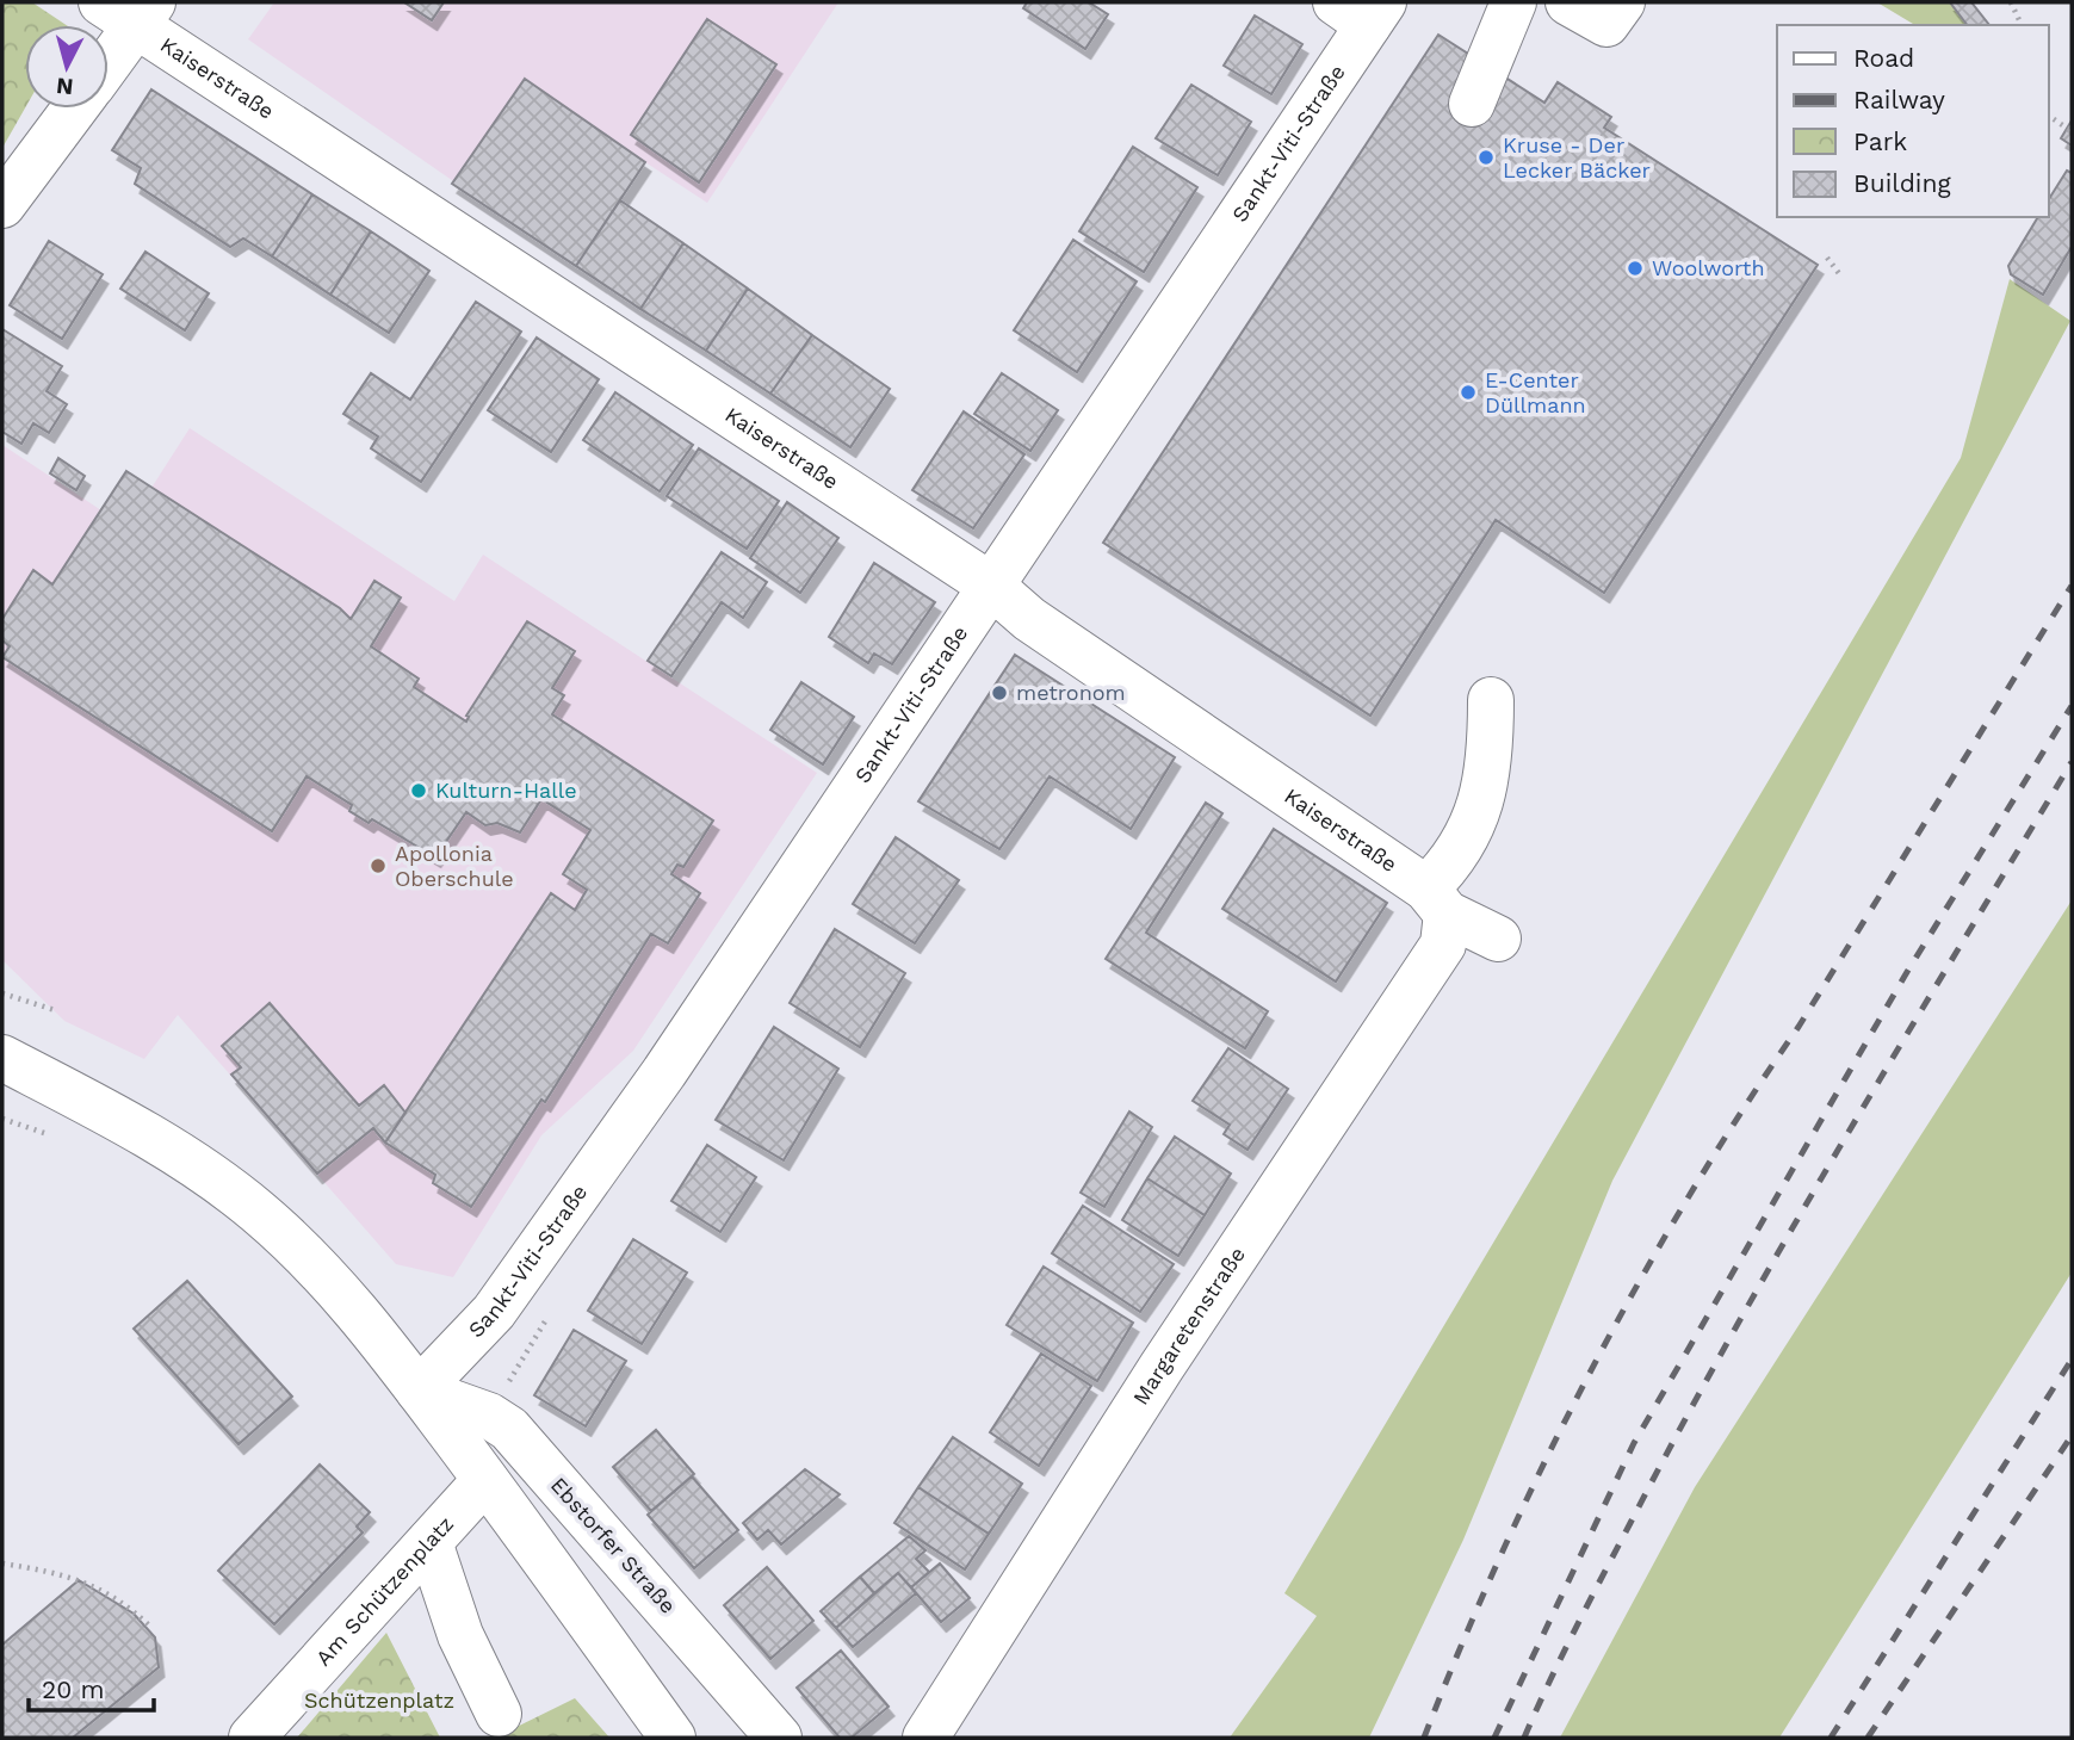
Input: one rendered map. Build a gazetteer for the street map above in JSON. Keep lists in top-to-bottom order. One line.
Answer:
{"streets":{"street":["Kaiserstraße","Sankt-Viti-Straße","Margaretenstraße","Ebstorfer Straße","Am Schützenplatz"]},"crossings":[["Kaiserstraße","Sankt-Viti-Straße"],["Kaiserstraße","Margaretenstraße"],["Sankt-Viti-Straße","Ebstorfer Straße"]],"parks":["Schützenplatz"],"places":["Kruse - Der Lecker Bäcker","Woolworth","E-Center Düllmann","metronom","Kulturn-Halle","Apollonia Oberschule"],"legend":["Road","Railway","Park","Building"],"scale_bar":"20 m","north":"bottom"}
